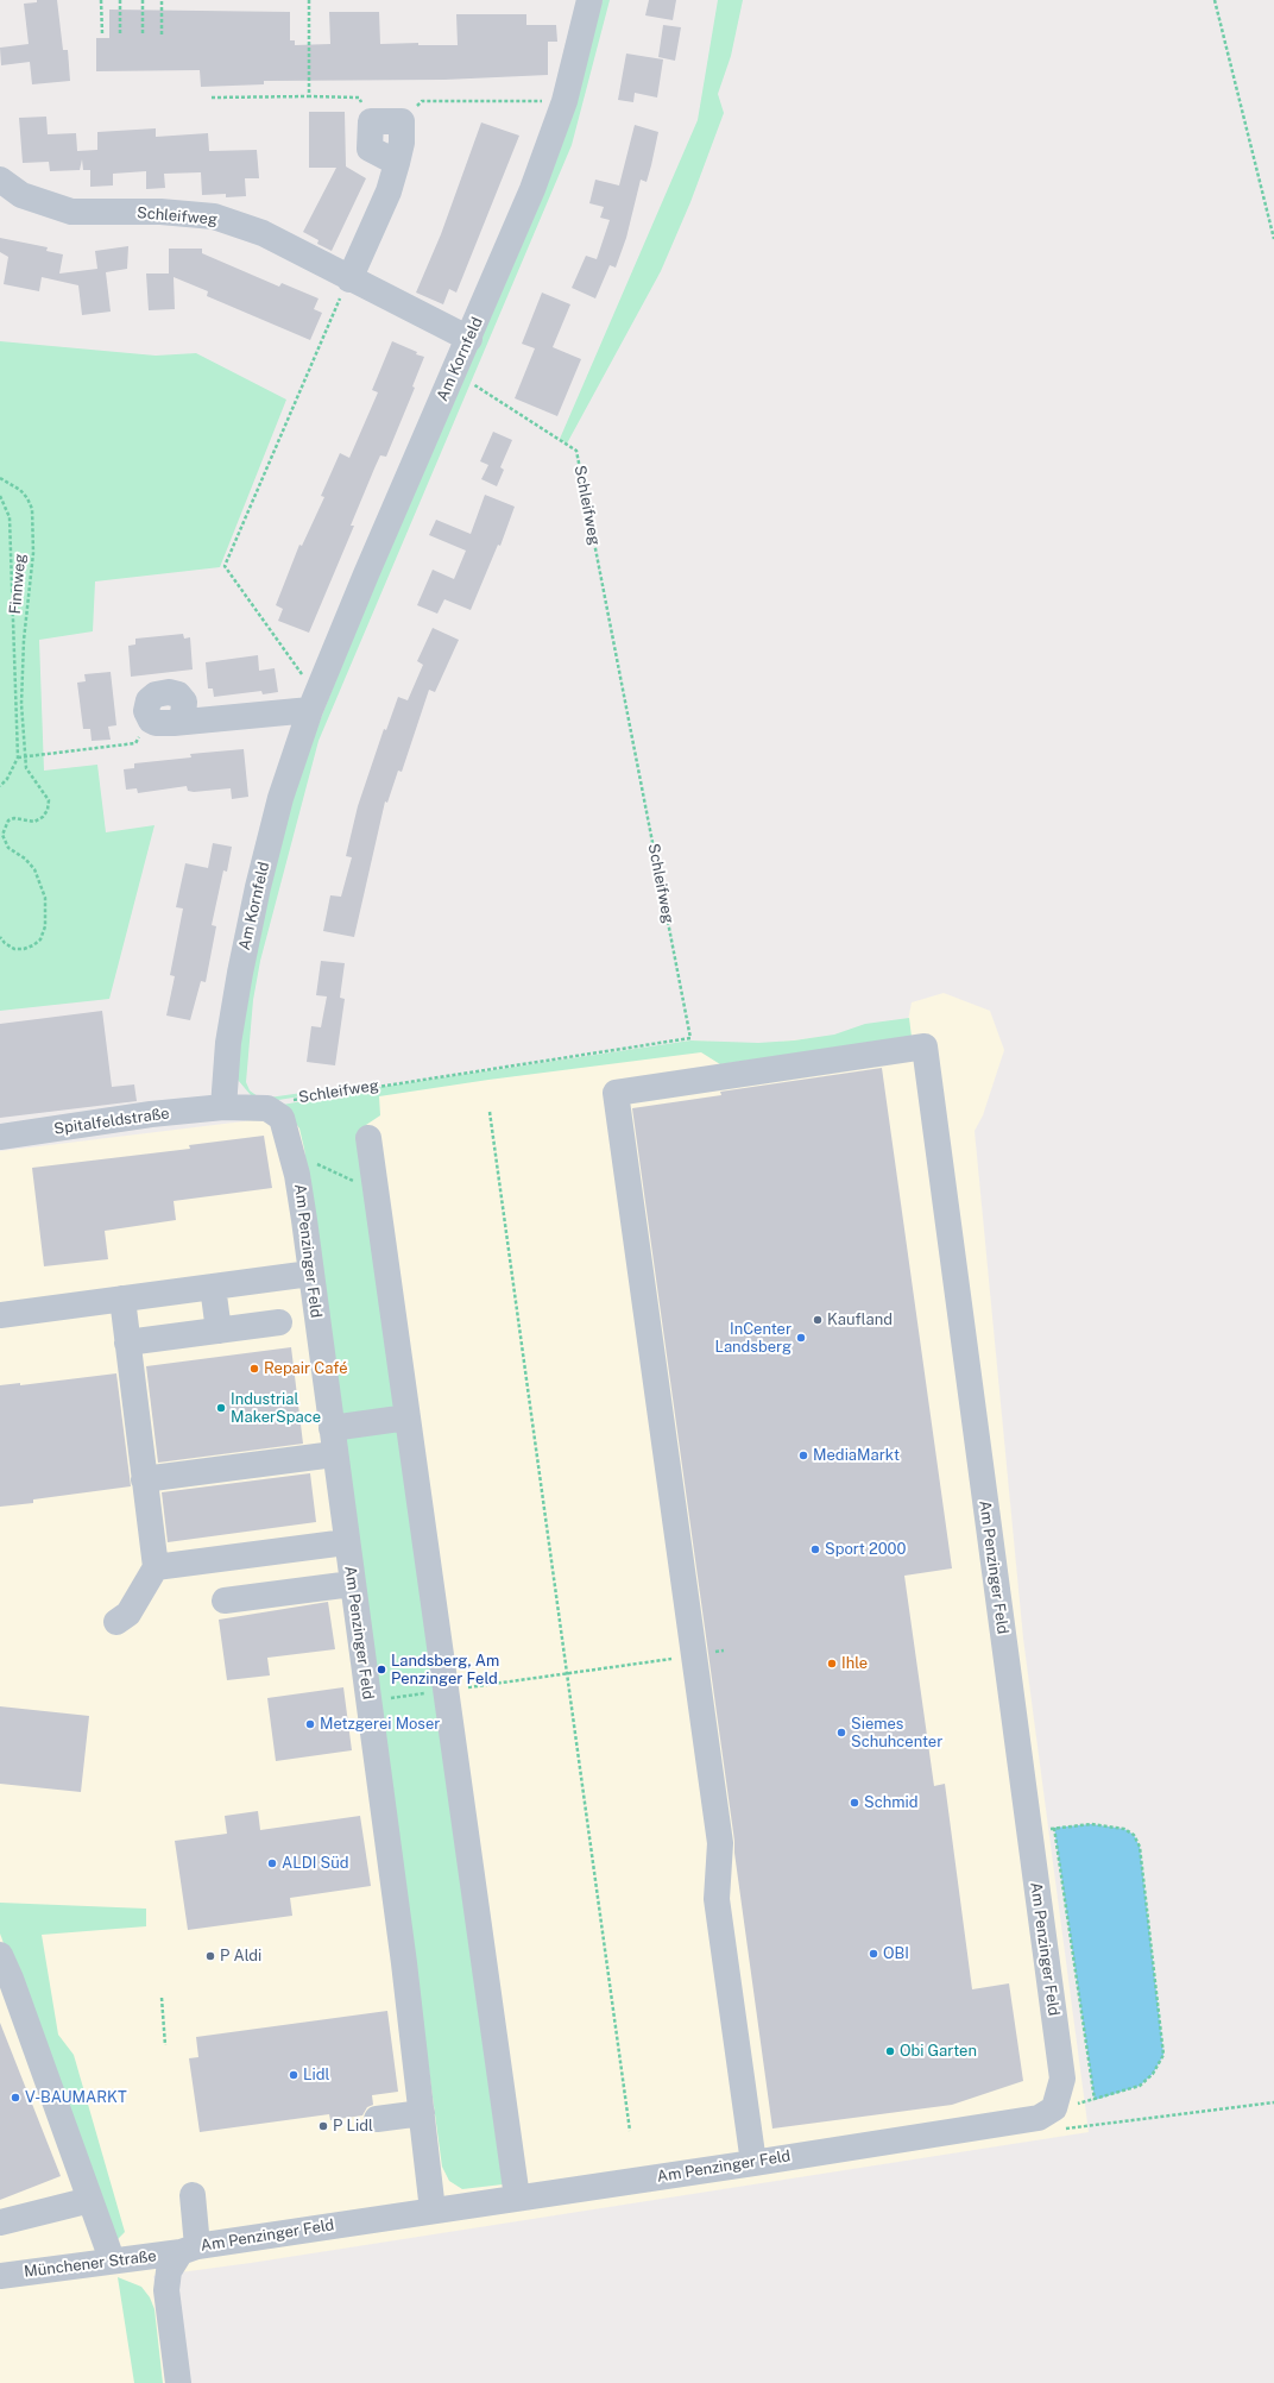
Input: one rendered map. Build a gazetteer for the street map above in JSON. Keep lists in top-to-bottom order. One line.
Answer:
{"streets":{"street":["Schleifweg","Am Kornfeld","Spitalfeldstraße","Am Penzinger Feld","Münchener Straße"],"path":["Finnweg"]},"crossings":[["Schleifweg","Am Kornfeld"],["Schleifweg","Am Penzinger Feld"],["Am Kornfeld","Spitalfeldstraße"],["Am Penzinger Feld","Münchener Straße"]],"places":["Kaufland","InCenter Landsberg","Repair Café","Industrial MakerSpace","MediaMarkt","Sport 2000","Ihle","Landsberg, Am Penzinger Feld","Metzgerei Moser","Siemes Schuhcenter","Schmid","ALDI Süd","OBI","P Aldi","Obi Garten","Lidl","V-BAUMARKT","P Lidl"]}
